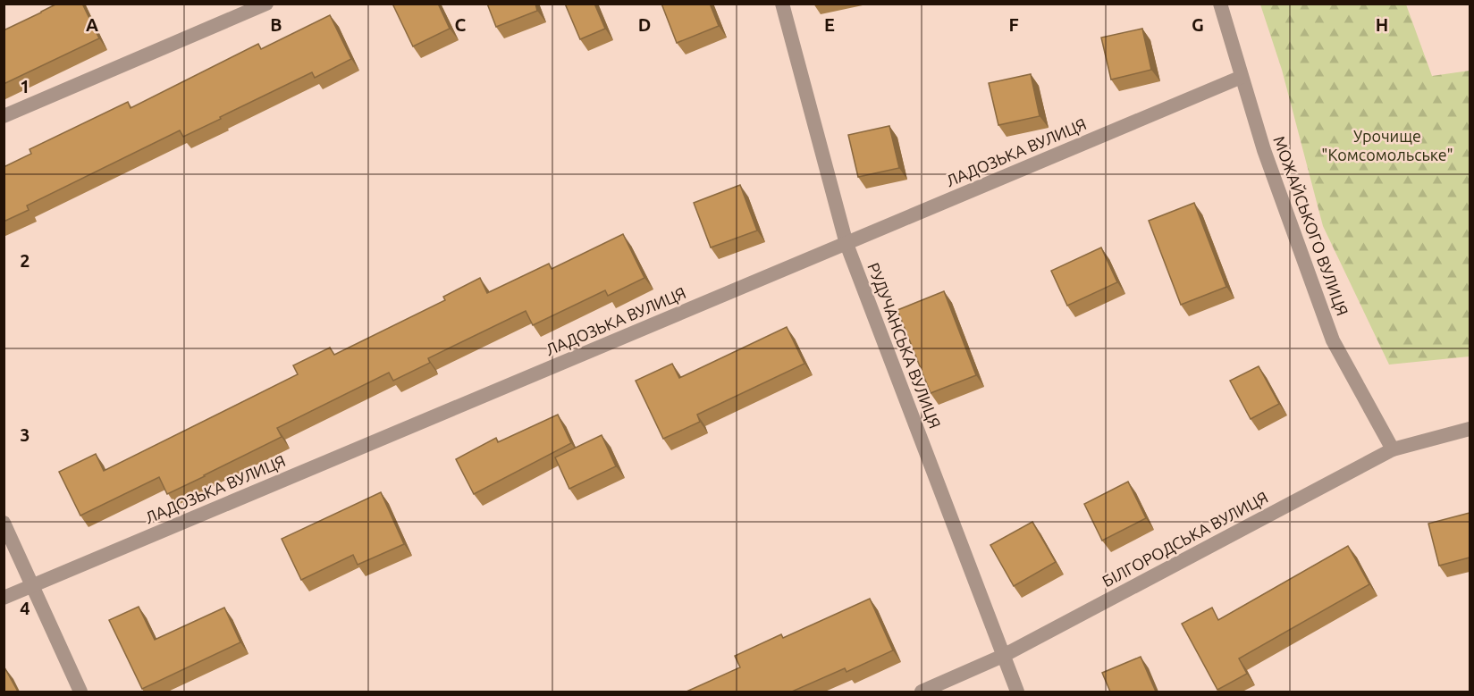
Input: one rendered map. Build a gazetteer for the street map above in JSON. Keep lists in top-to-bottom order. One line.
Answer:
{"streets":{"street":["ЛАДОЗЬКА ВУЛИЦЯ","МОЖАЙСЬКОГО ВУЛИЦЯ","РУДУЧАНСЬКА ВУЛИЦЯ","БІЛГОРОДСЬКА ВУЛИЦЯ"]},"crossings":[["ЛАДОЗЬКА ВУЛИЦЯ","МОЖАЙСЬКОГО ВУЛИЦЯ"],["ЛАДОЗЬКА ВУЛИЦЯ","РУДУЧАНСЬКА ВУЛИЦЯ"],["МОЖАЙСЬКОГО ВУЛИЦЯ","БІЛГОРОДСЬКА ВУЛИЦЯ"],["РУДУЧАНСЬКА ВУЛИЦЯ","БІЛГОРОДСЬКА ВУЛИЦЯ"]],"parks":["Урочище \"Комсомольське\""],"grid":{"columns":["A","B","C","D","E","F","G","H"],"rows":["1","2","3","4"]}}
